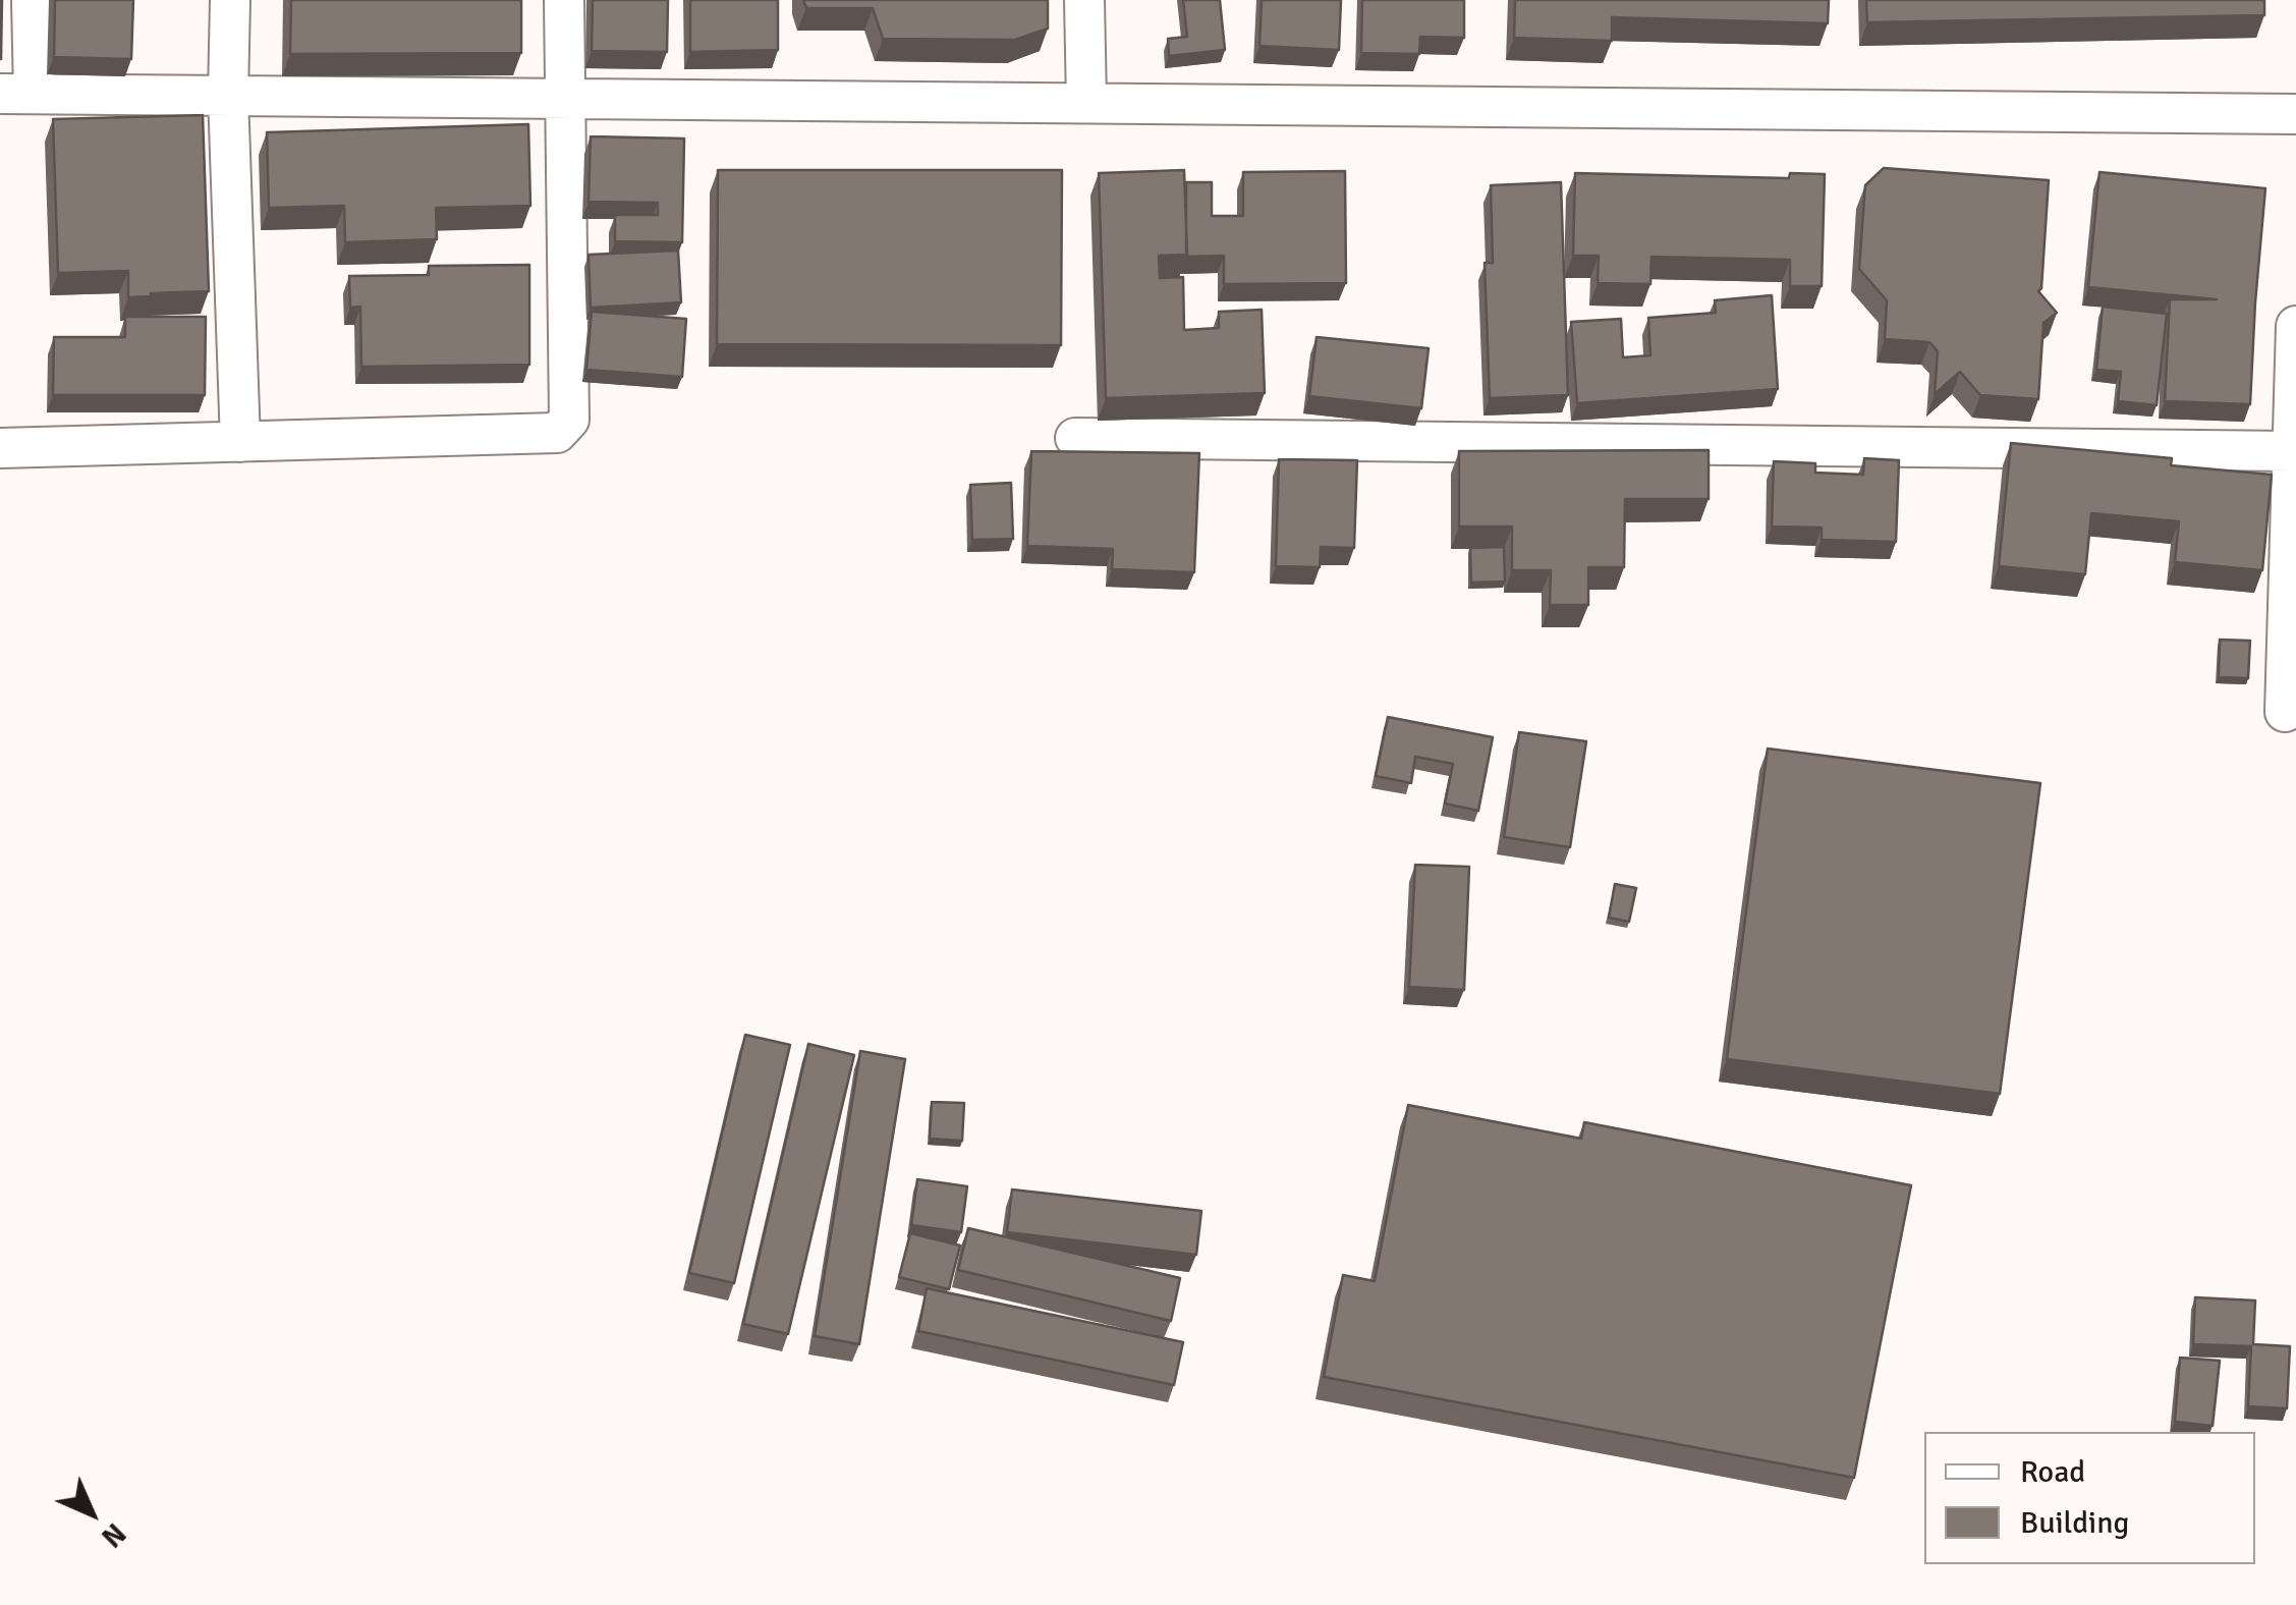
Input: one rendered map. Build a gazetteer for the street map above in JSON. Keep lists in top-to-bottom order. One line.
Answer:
{"legend":["Road","Building"],"north":"bottom right"}
